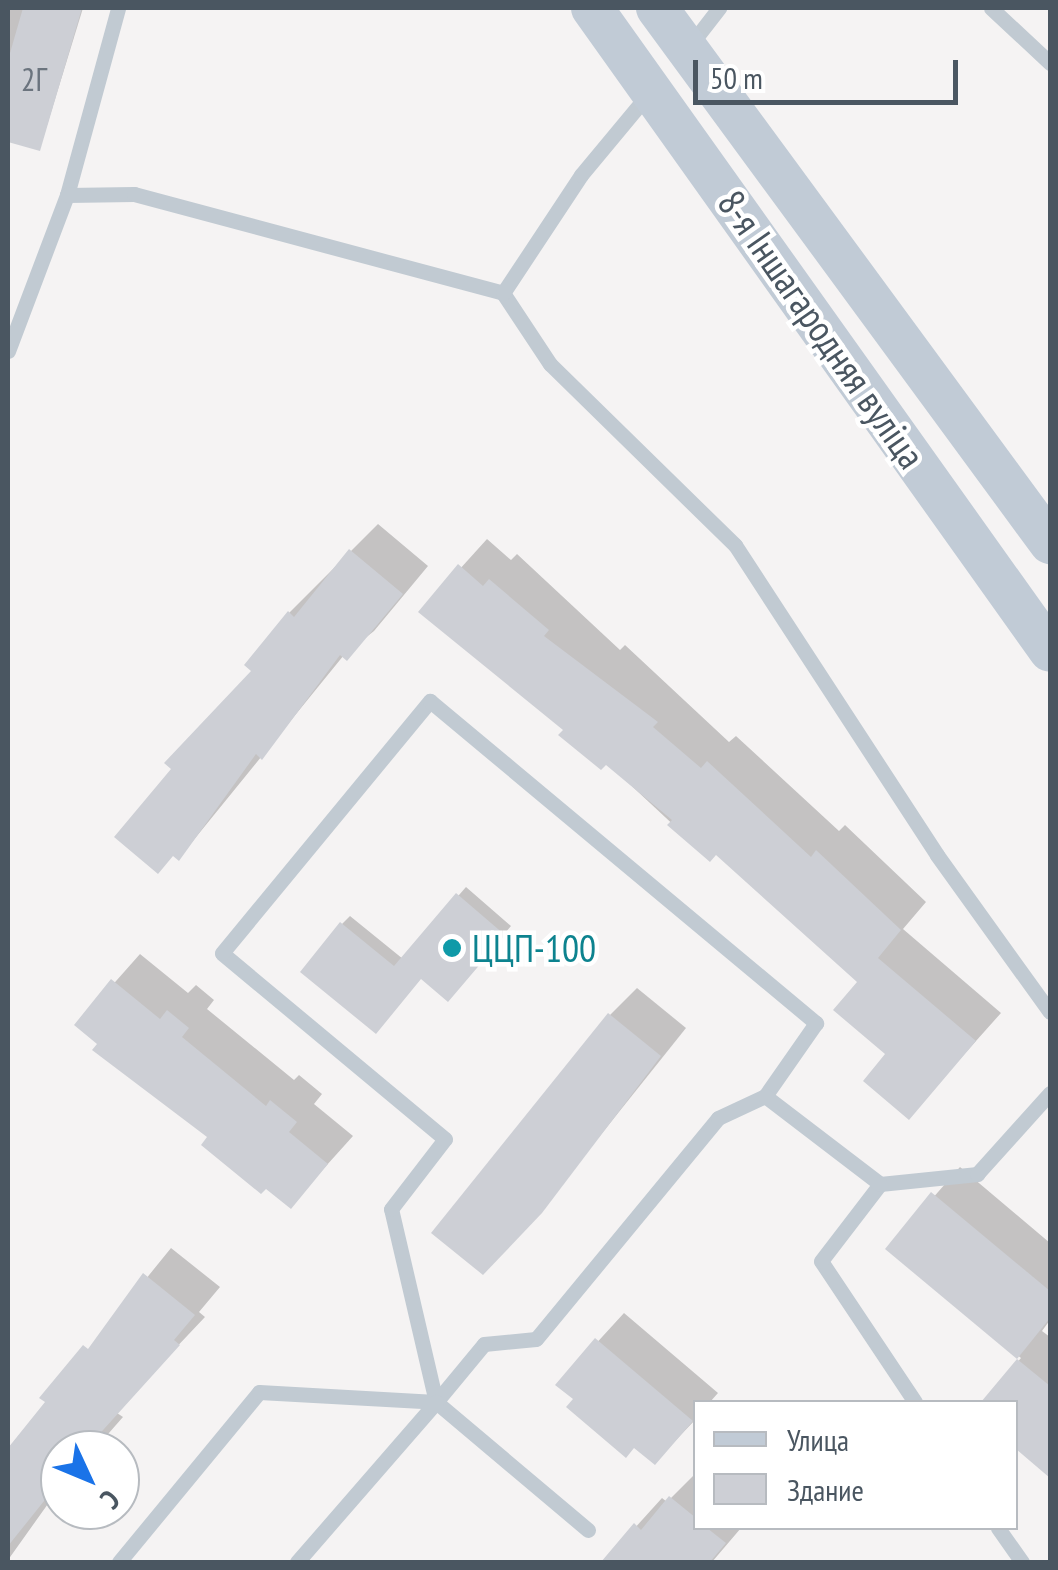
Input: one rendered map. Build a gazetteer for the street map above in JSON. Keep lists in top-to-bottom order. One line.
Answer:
{"streets":{"main road":["8-я Іншагародняя вуліца"]},"places":["ЦЦП-100"],"house_numbers":["2Г"],"legend":["Улица","Здание"],"scale_bar":"50 m","north":"bottom right"}
